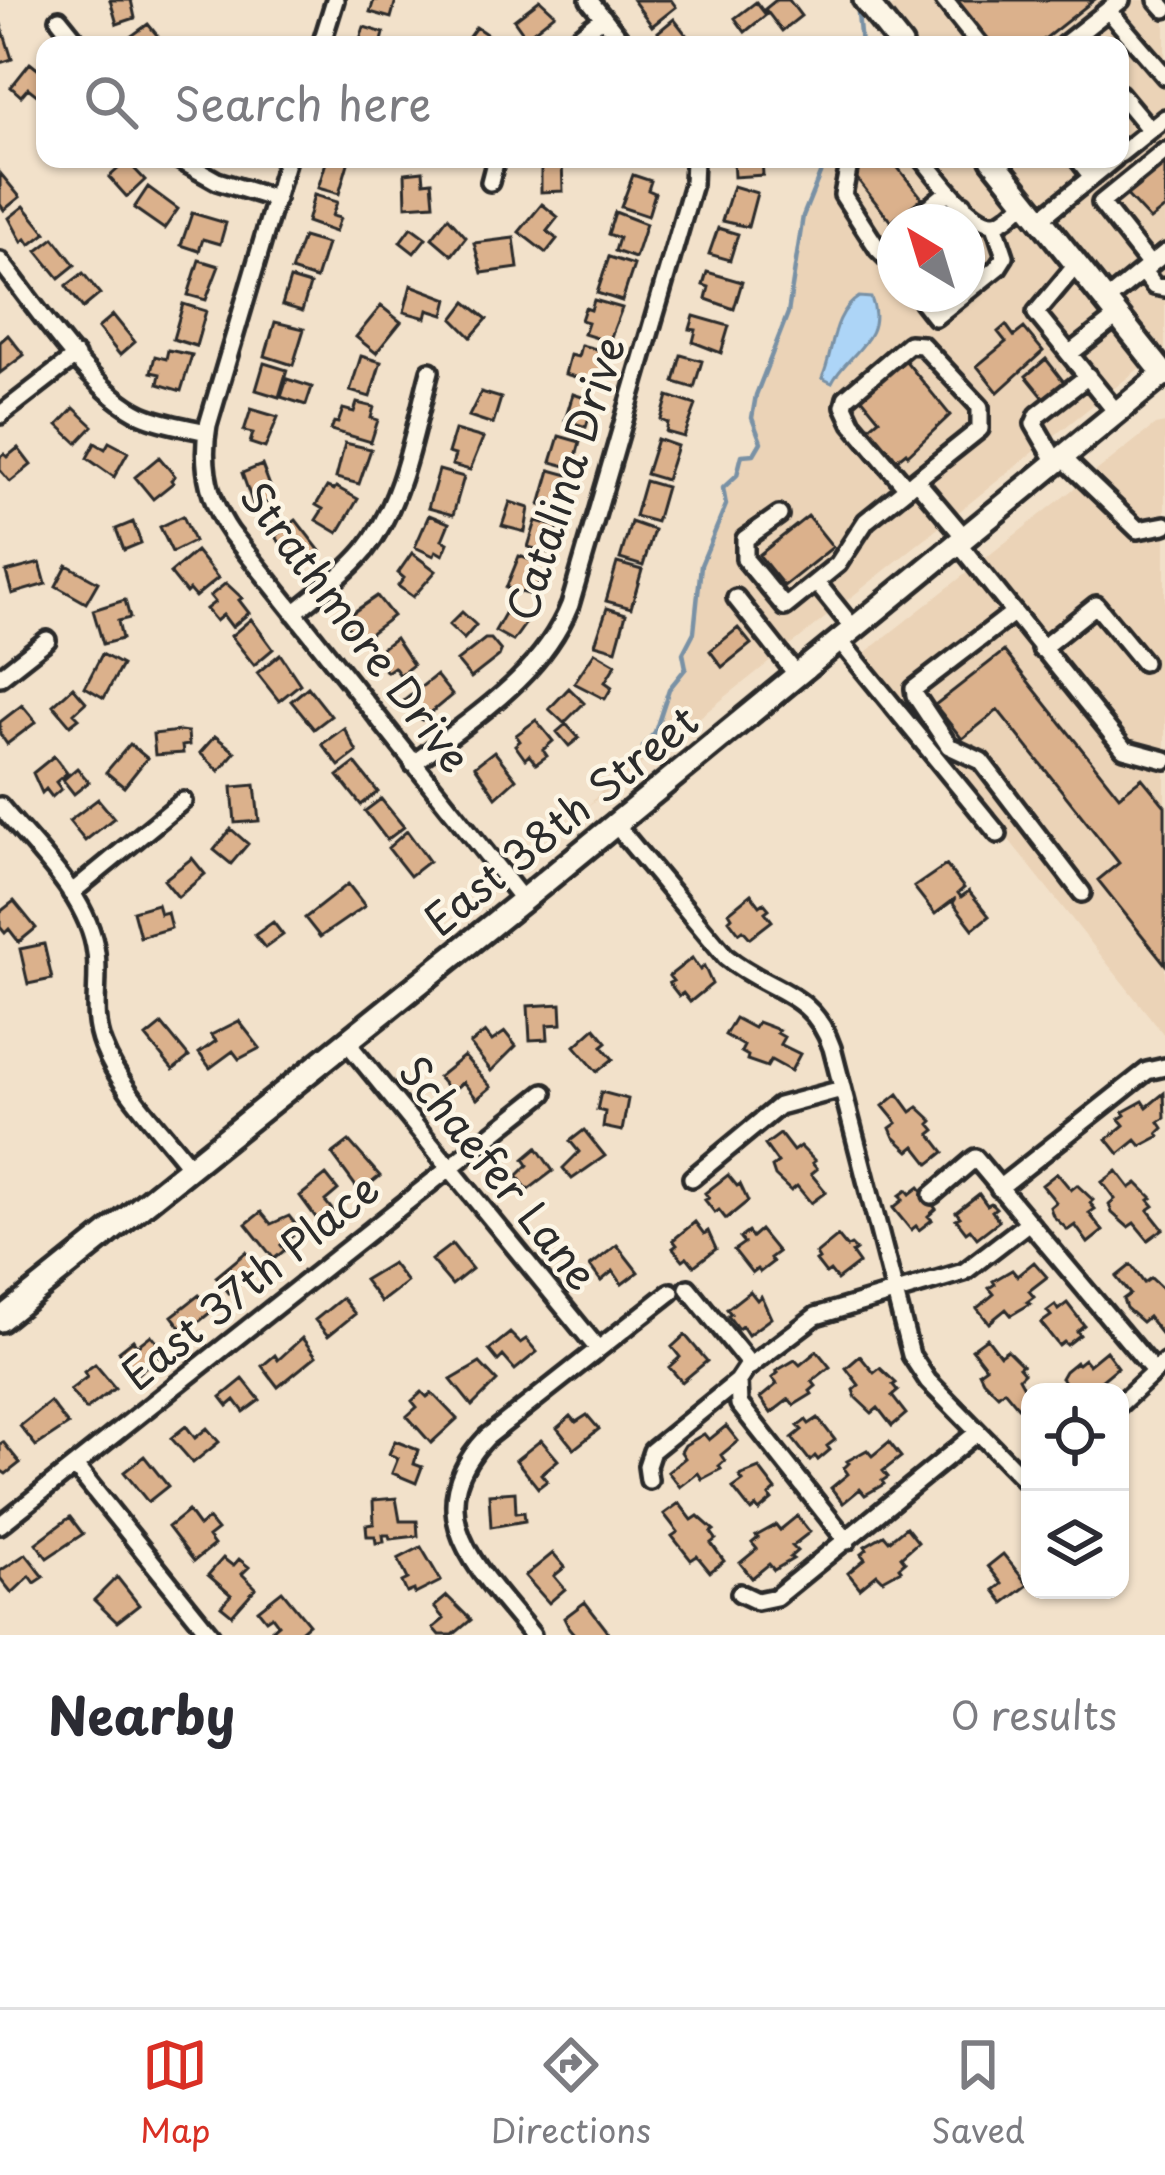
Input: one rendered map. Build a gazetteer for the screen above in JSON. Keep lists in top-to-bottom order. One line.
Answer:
{"streets":{"main road":["East 38th Street"],"street":["Catalina Drive","Strathmore Drive","Schaefer Lane","East 37th Place"]},"crossings":[["Catalina Drive","Strathmore Drive"],["Strathmore Drive","East 38th Street"],["East 38th Street","Schaefer Lane"],["Schaefer Lane","East 37th Place"]],"north":"top left","page":{"search":"Search here","heading":["Nearby","0 results"],"nav":["Map","Directions","Saved"]}}
